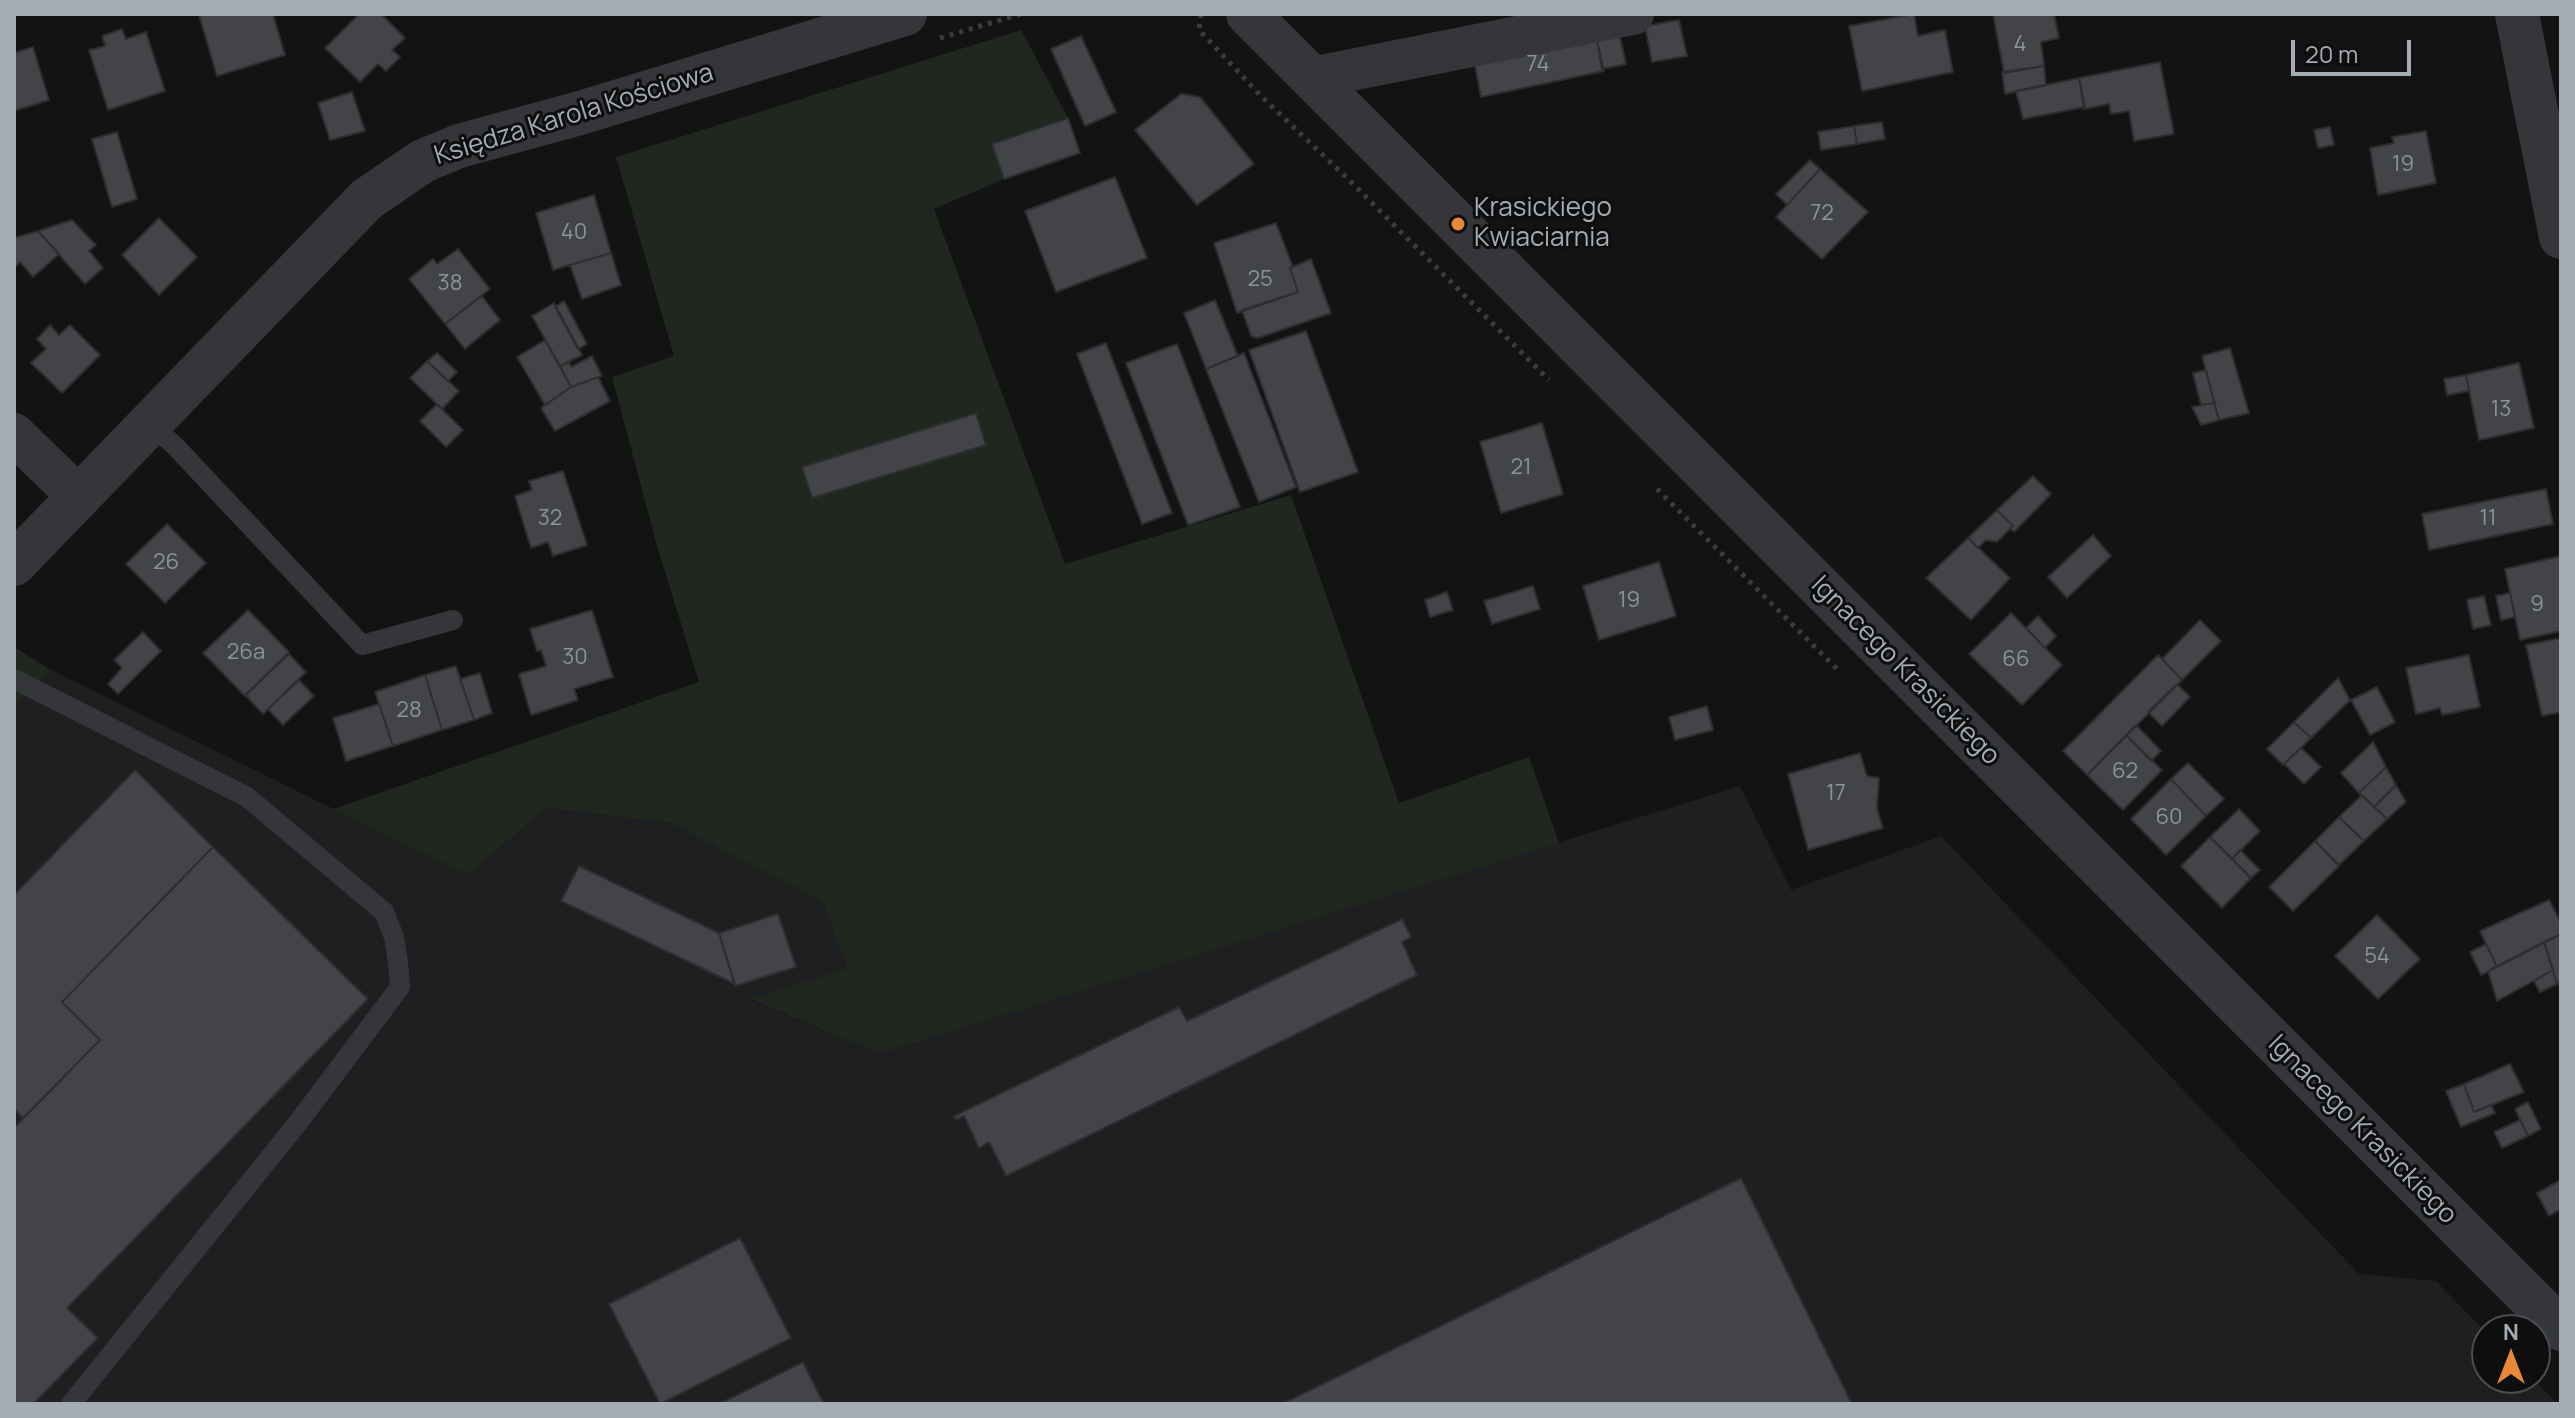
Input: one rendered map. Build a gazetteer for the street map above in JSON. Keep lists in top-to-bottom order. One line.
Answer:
{"streets":{"street":["Księdza Karola Kościowa","Ignacego Krasickiego"]},"places":["Krasickiego Kwiaciarnia"],"house_numbers":["4","74","19","72","40","25","38","13","21","32","11","26","19","9","26a","30","66","28","62","17","60","54"],"scale_bar":"20 m","north":"top"}
